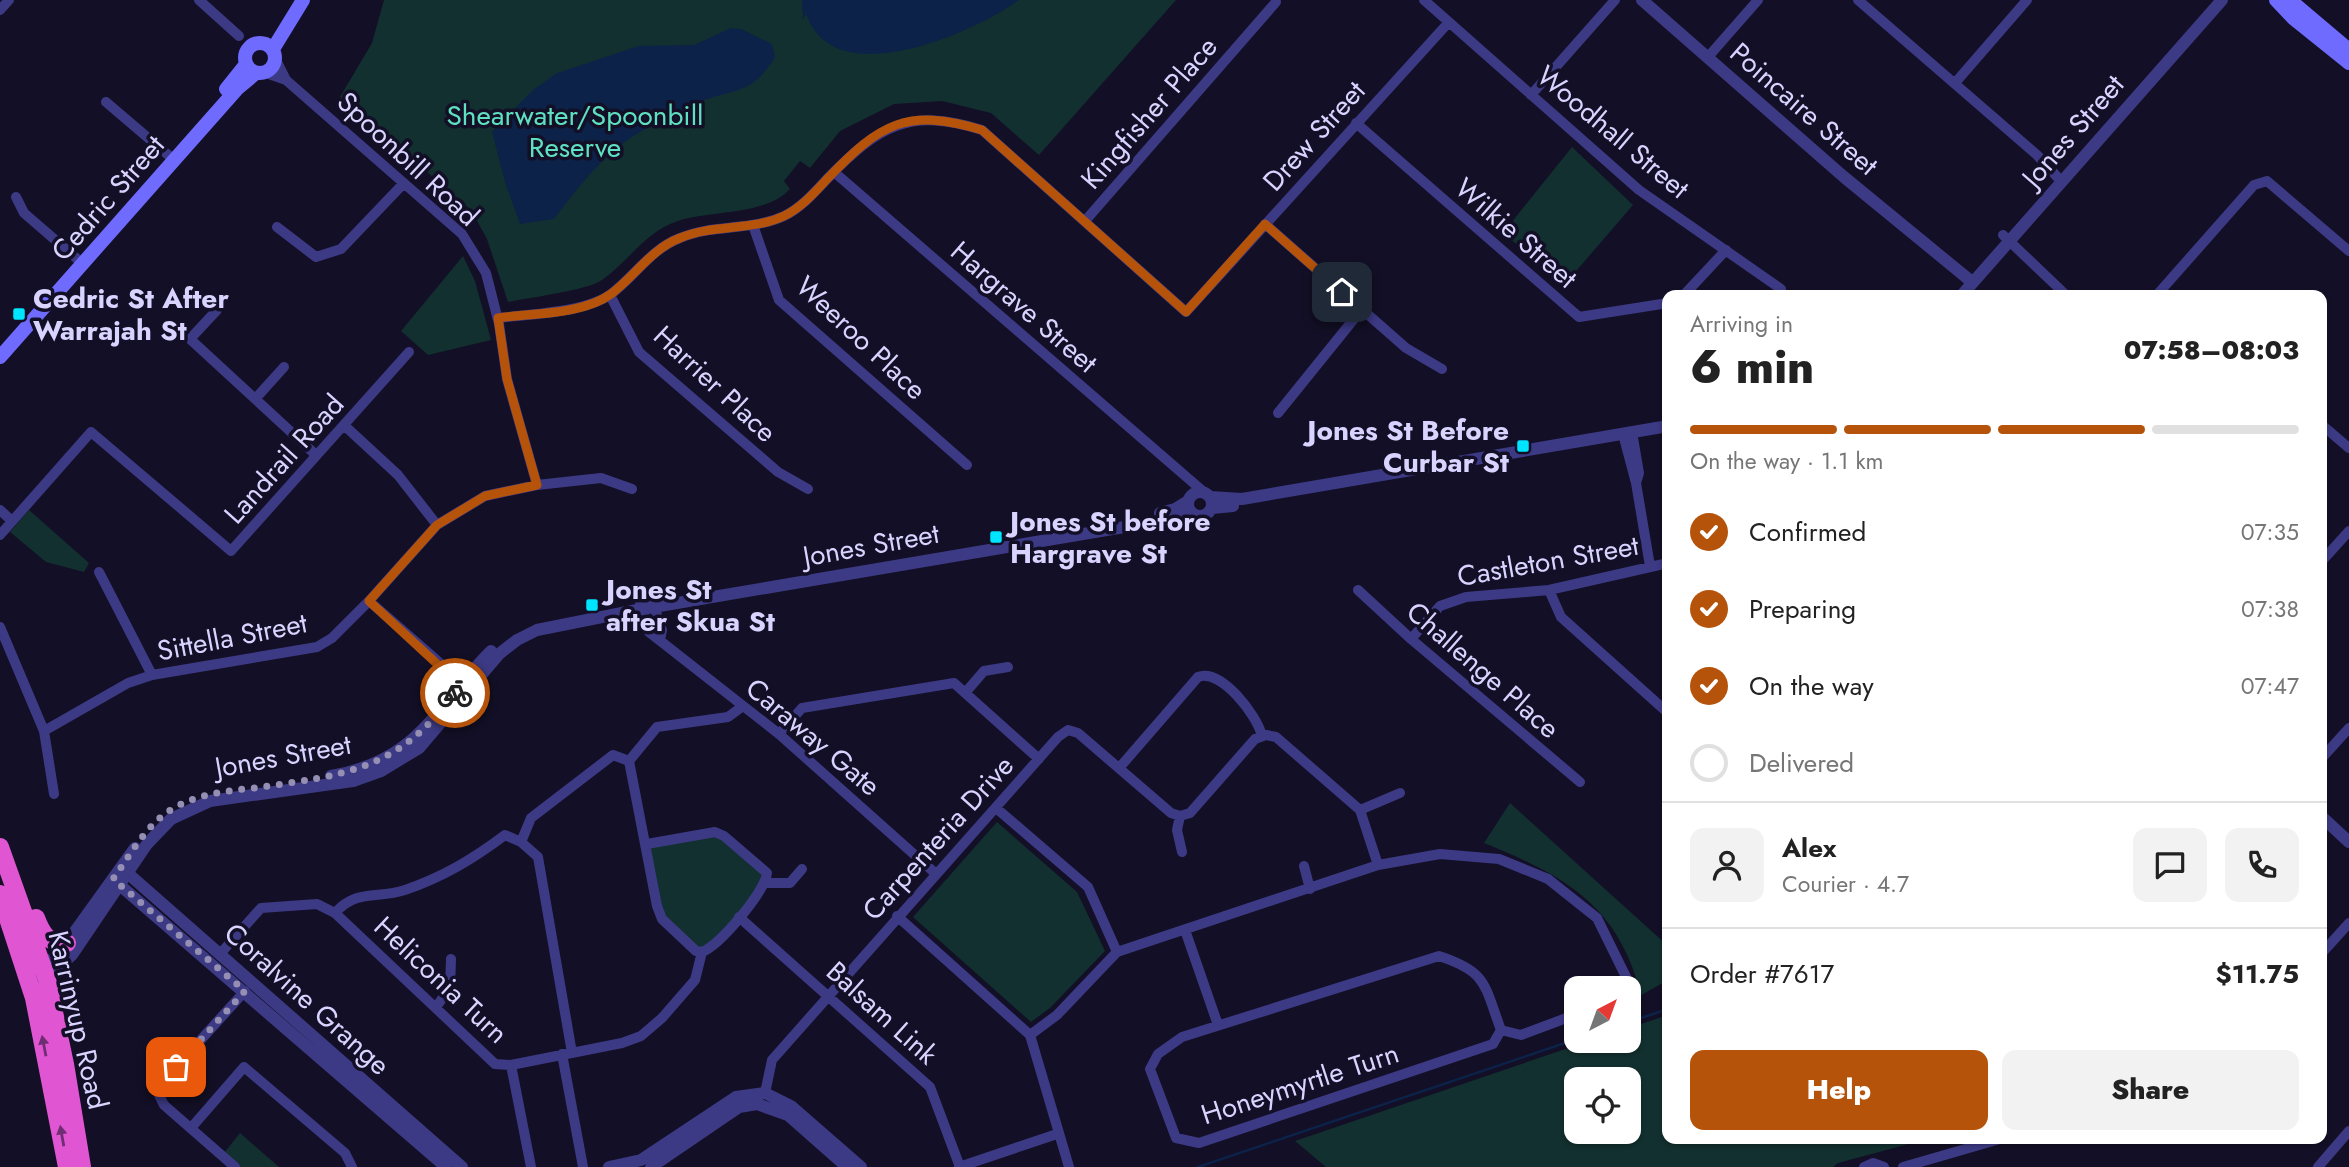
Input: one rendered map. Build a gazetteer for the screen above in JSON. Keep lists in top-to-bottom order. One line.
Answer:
{"streets":{"highway":["Karrinyup Road"],"main road":["Cedric Street"],"street":["Poincaire Street","Kingfisher Place","Jones Street","Woodhall Street","Drew Street","Spoonbill Road","Wilkie Street","Hargrave Street","Weeroo Place","Harrier Place","Landrail Road","Castleton Street","Sittella Street","Challenge Place","Caraway Gate","Carpenteria Drive","Heliconia Turn","Coralvine Grange","Balsam Link","Honeymyrtle Turn"]},"crossings":[["Poincaire Street","Jones Street"],["Kingfisher Place","Drew Street"],["Jones Street","Hargrave Street"],["Jones Street","Caraway Gate"],["Jones Street","Coralvine Grange"],["Jones Street","Karrinyup Road"],["Woodhall Street","Drew Street"],["Drew Street","Wilkie Street"],["Spoonbill Road","Cedric Street"],["Spoonbill Road","Sittella Street"],["Castleton Street","Challenge Place"],["Caraway Gate","Carpenteria Drive"],["Carpenteria Drive","Balsam Link"]],"parks":["Shearwater/Spoonbill Reserve"],"places":{"transit":["Cedric St After Warrajah St","Jones St Before Curbar St","Jones St before Hargrave St","Jones St after Skua St"]},"north":"top right","page":{"heading":["6 min","Arriving in","07:58–08:03"],"panel":["Alex","Courier · 4.7","Order #7617","$11.75"],"bar":"On the way · 1.1 km","list":[["Confirmed","07:35"],["Preparing","07:38"],["On the way","07:47"],"Delivered"],"buttons":["Help","Share"]}}
